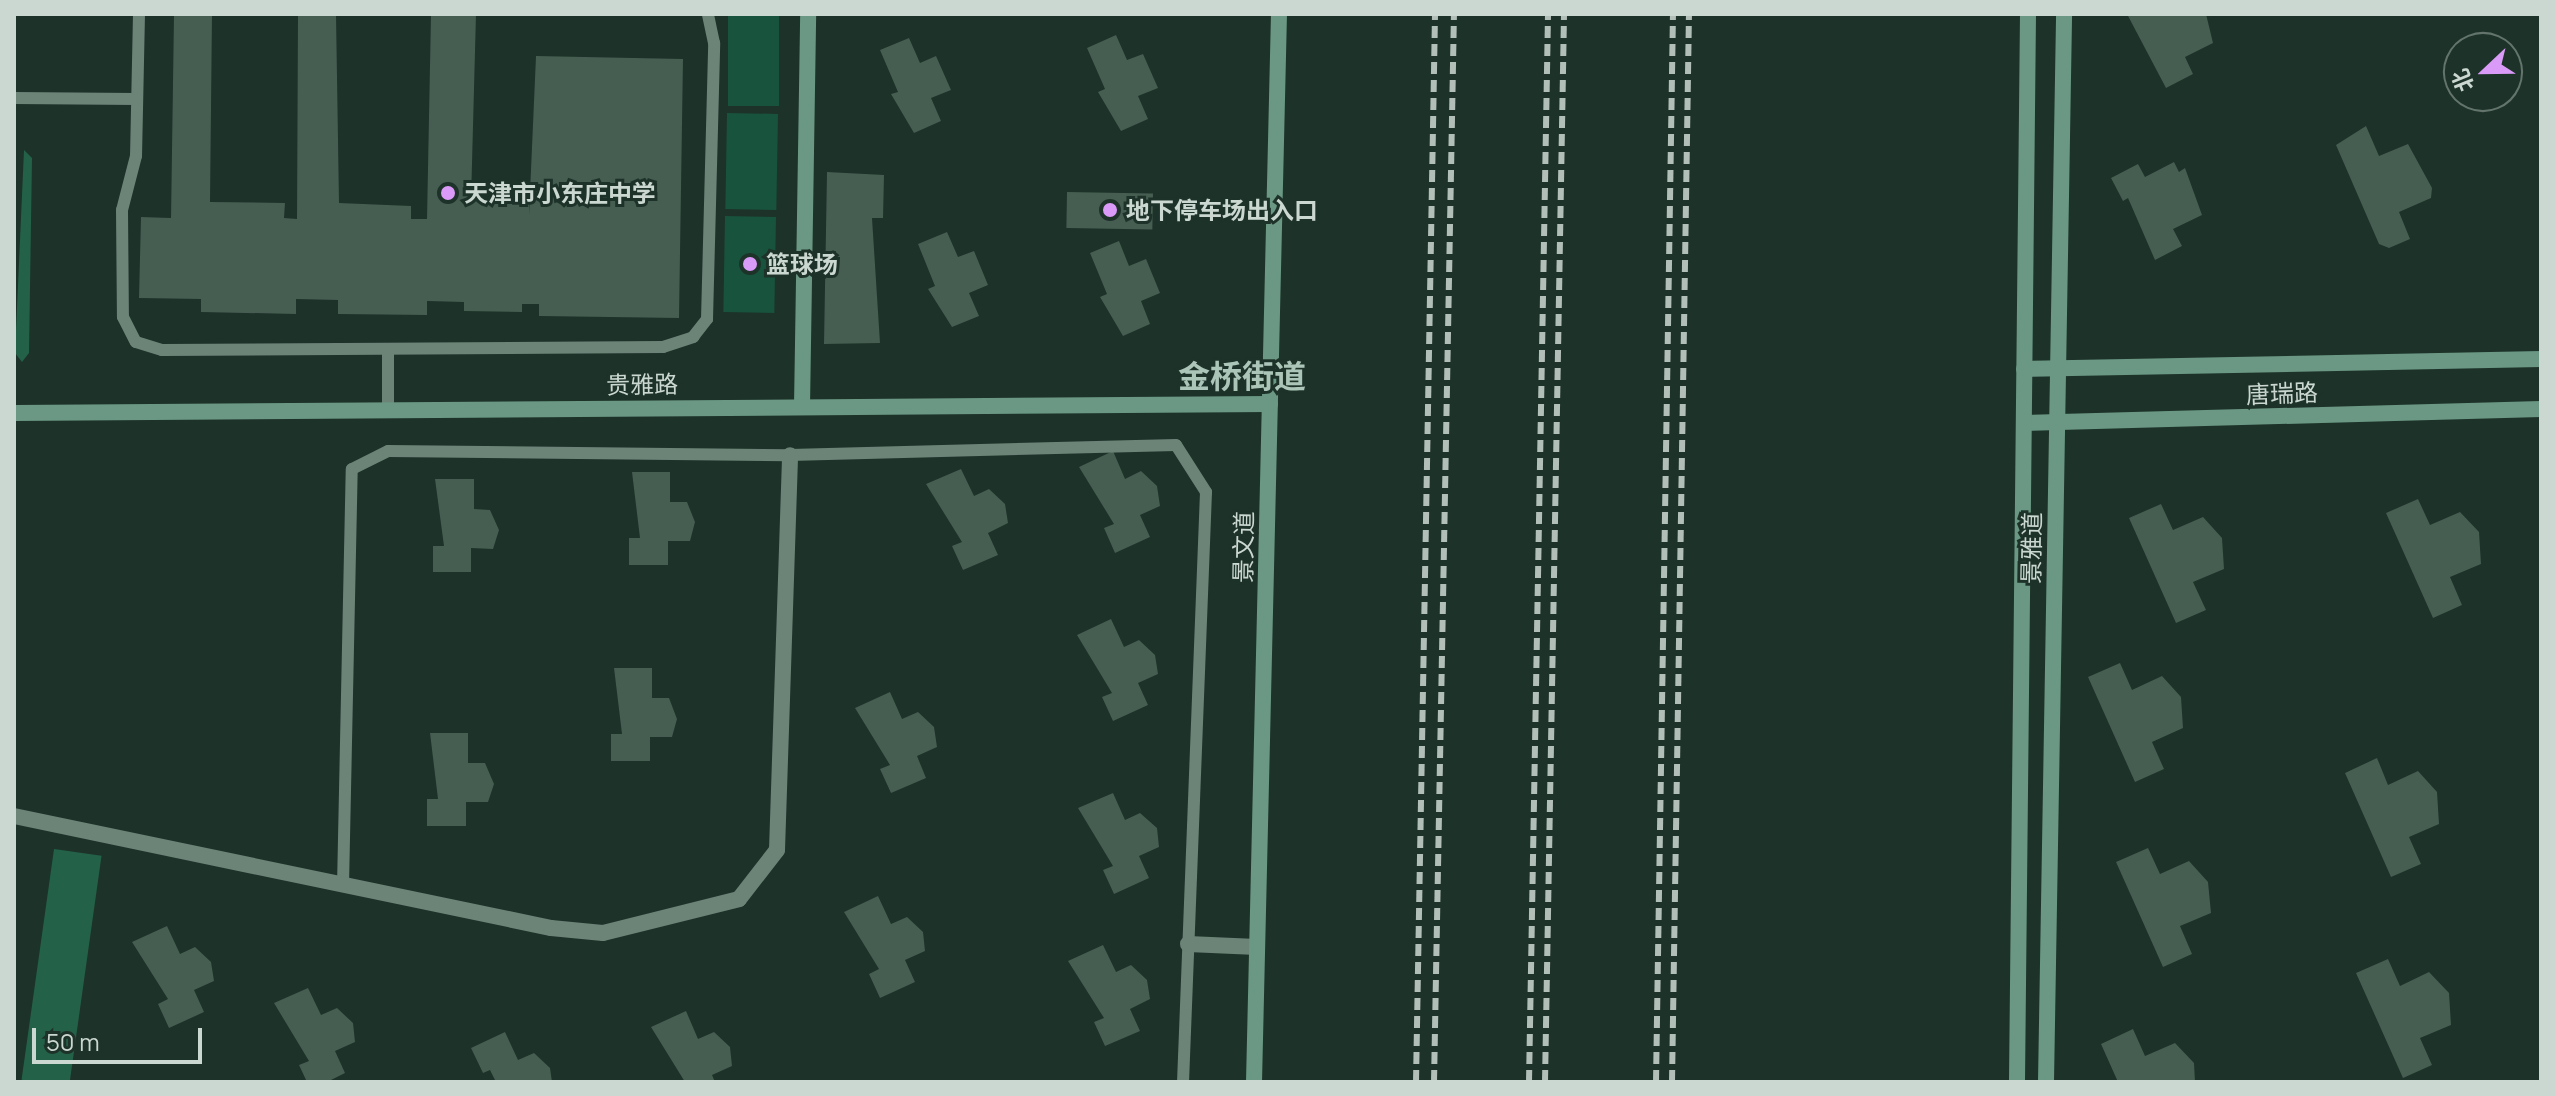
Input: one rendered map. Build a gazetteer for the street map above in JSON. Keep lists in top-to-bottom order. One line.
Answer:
{"streets":{"street":["贵雅路","唐瑞路","景文道","景雅道"]},"crossings":[["贵雅路","景文道"],["唐瑞路","景雅道"]],"districts":["金桥街道"],"places":["天津市小东庄中学","地下停车场出入口","篮球场"],"scale_bar":"50 m","north":"left"}
